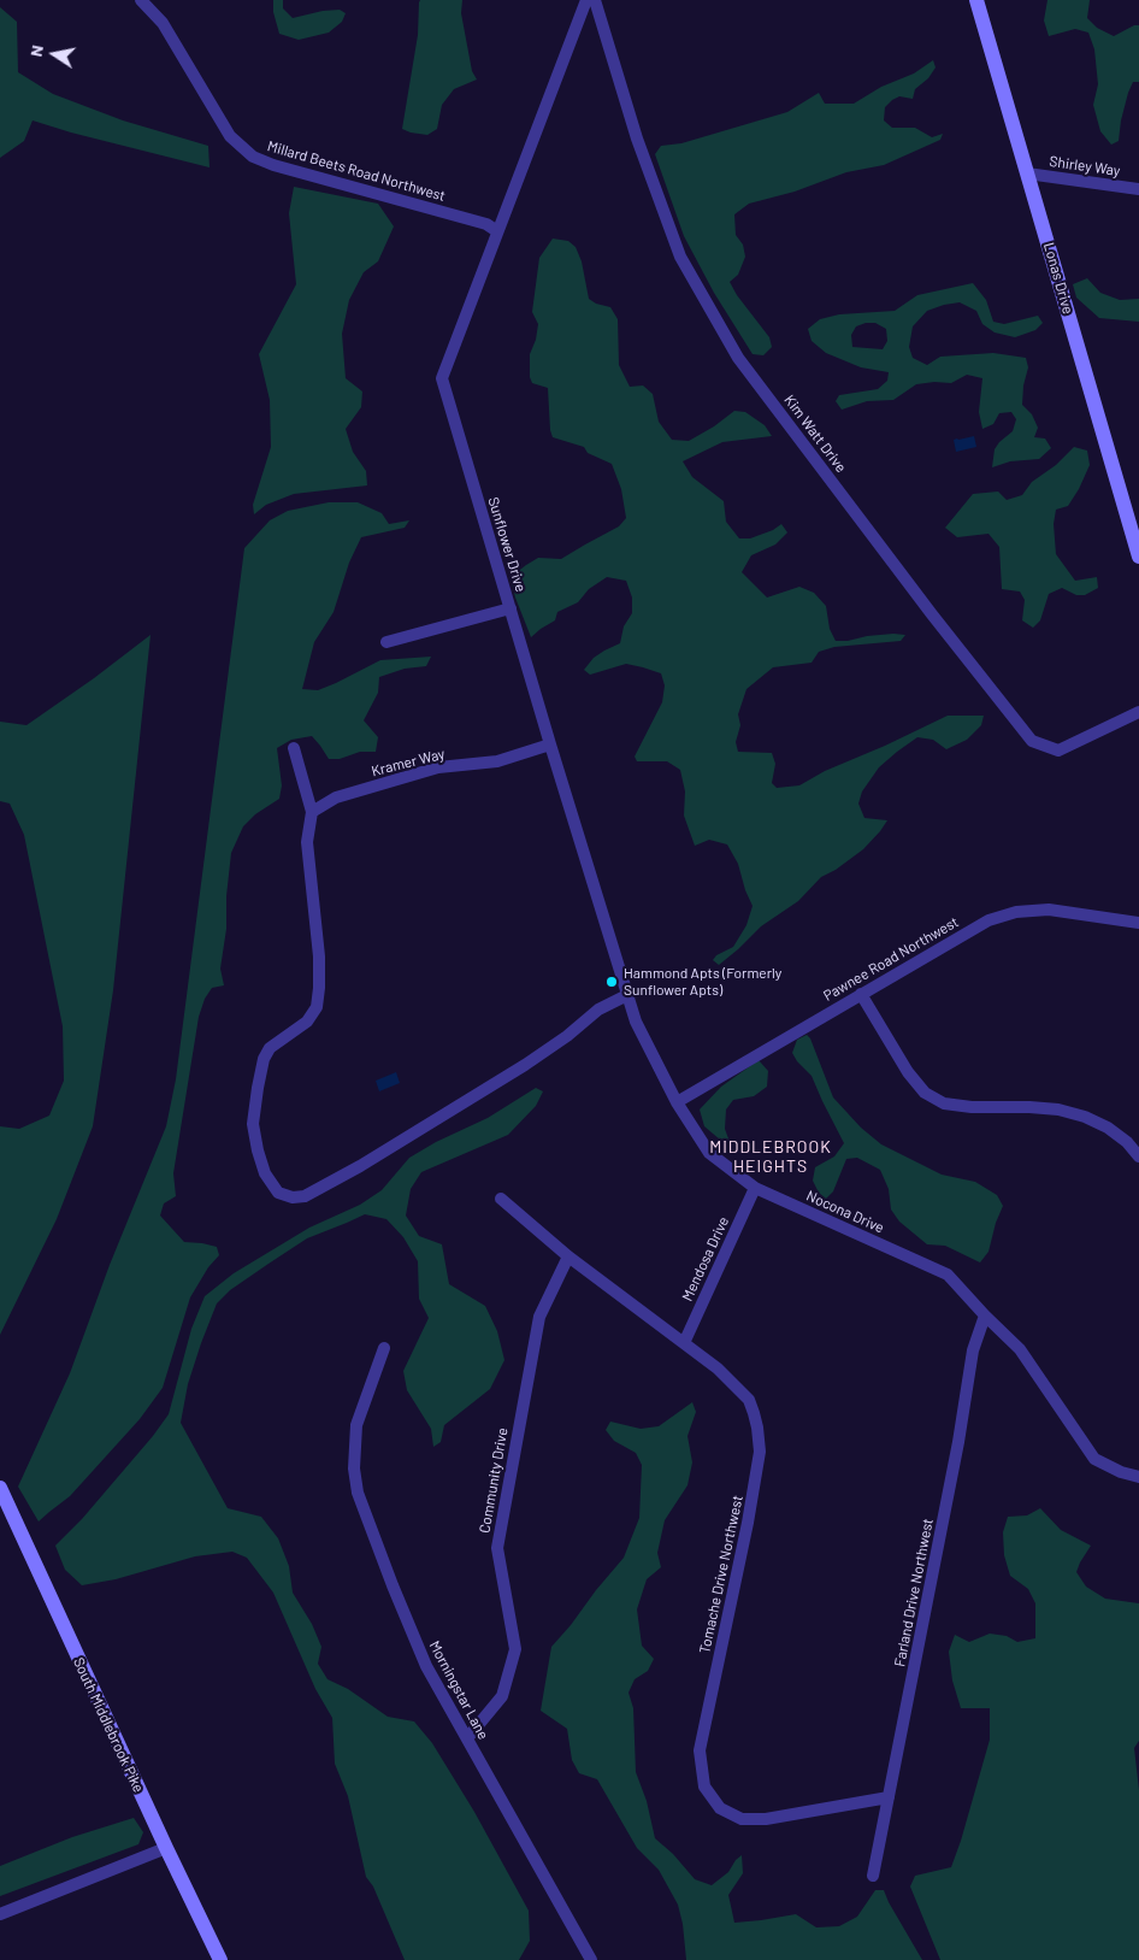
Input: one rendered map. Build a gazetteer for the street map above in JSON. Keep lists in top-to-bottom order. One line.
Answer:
{"streets":{"street":["Shirley Way","Millard Beets Road Northwest","Lonas Drive","Kim Watt Drive","Sunflower Drive","Kramer Way","Pawnee Road Northwest","Nocona Drive","Mendosa Drive","Community Drive","Tomache Drive Northwest","Farland Drive Northwest","Morningstar Lane","South Middlebrook Pike"]},"crossings":[["Shirley Way","Lonas Drive"],["Millard Beets Road Northwest","Sunflower Drive"],["Sunflower Drive","Kramer Way"],["Sunflower Drive","Pawnee Road Northwest"],["Sunflower Drive","Nocona Drive"],["Pawnee Road Northwest","Nocona Drive"],["Nocona Drive","Mendosa Drive"],["Nocona Drive","Farland Drive Northwest"],["Mendosa Drive","Tomache Drive Northwest"],["Community Drive","Tomache Drive Northwest"],["Community Drive","Morningstar Lane"],["Tomache Drive Northwest","Farland Drive Northwest"]],"districts":["MIDDLEBROOK HEIGHTS"],"places":["Hammond Apts (Formerly Sunflower Apts)"],"north":"left"}
